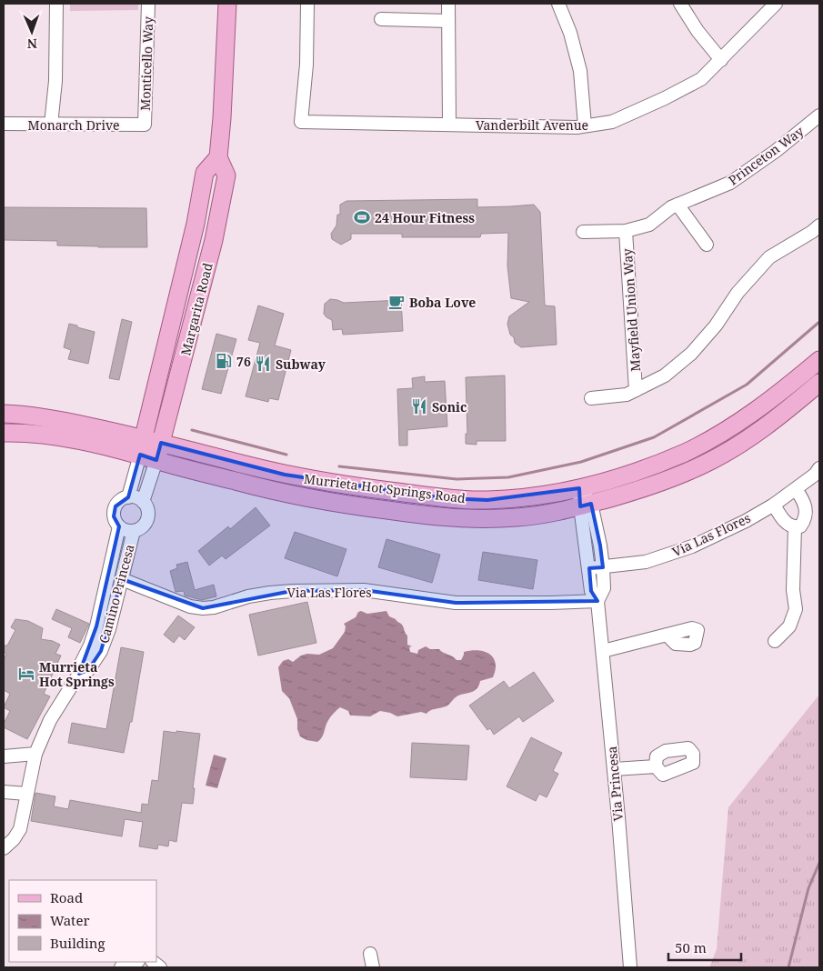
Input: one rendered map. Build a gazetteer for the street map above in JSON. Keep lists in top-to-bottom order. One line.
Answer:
{"streets":{"main road":["Margarita Road","Murrieta Hot Springs Road"],"street":["Monticello Way","Monarch Drive","Vanderbilt Avenue","Princeton Way","Mayfield Union Way","Via Las Flores","Camino Princesa","Via Princesa"]},"crossings":[["Monticello Way","Monarch Drive"],["Princeton Way","Mayfield Union Way"],["Margarita Road","Murrieta Hot Springs Road"],["Margarita Road","Camino Princesa"],["Murrieta Hot Springs Road","Camino Princesa"],["Murrieta Hot Springs Road","Via Princesa"],["Via Las Flores","Camino Princesa"],["Via Las Flores","Via Princesa"]],"places":{"sports":["24 Hour Fitness"],"cafe":["Boba Love"],"fuel station":["76"],"restaurant":["Subway","Sonic"],"hotel":["Murrieta Hot Springs"]},"legend":["Road","Water","Building"],"scale_bar":"50 m","north":"bottom"}
